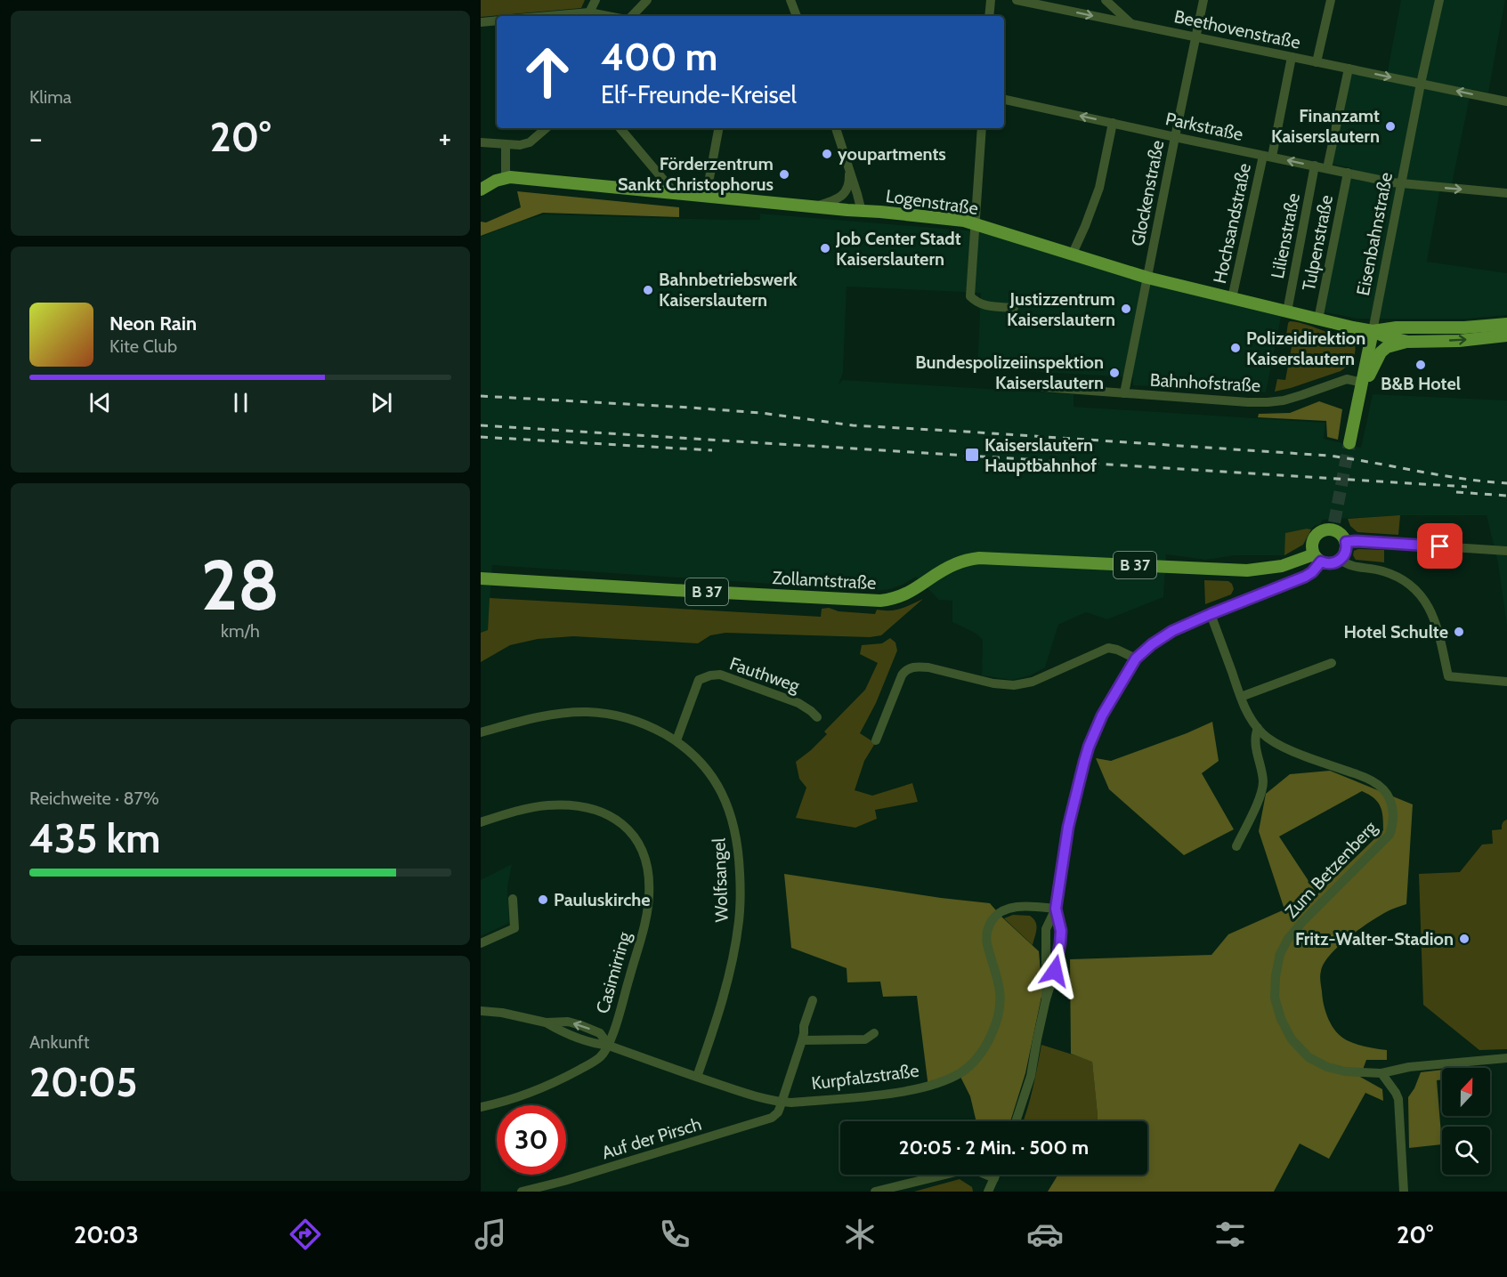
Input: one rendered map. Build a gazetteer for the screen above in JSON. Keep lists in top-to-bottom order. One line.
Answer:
{"streets":{"main road":["Logenstraße","Eisenbahnstraße","B 37","Zollamtstraße"],"street":["Beethovenstraße","Parkstraße","Glockenstraße","Hochsandstraße","Lilienstraße","Tulpenstraße","Bahnhofstraße","Fauthweg","Zum Betzenberg","Wolfsangel","Casimirring","Kurpfalzstraße","Auf der Pirsch"]},"crossings":[["Beethovenstraße","Glockenstraße"],["Beethovenstraße","Hochsandstraße"],["Beethovenstraße","Eisenbahnstraße"],["Parkstraße","Glockenstraße"],["Parkstraße","Hochsandstraße"],["Parkstraße","Eisenbahnstraße"],["Parkstraße","Lilienstraße"],["Parkstraße","Tulpenstraße"],["Glockenstraße","Logenstraße"],["Glockenstraße","Bahnhofstraße"],["Logenstraße","Hochsandstraße"],["Logenstraße","Eisenbahnstraße"],["Logenstraße","Lilienstraße"],["Logenstraße","Tulpenstraße"],["Eisenbahnstraße","Bahnhofstraße"],["Fauthweg","Wolfsangel"],["Wolfsangel","Kurpfalzstraße"],["Casimirring","Kurpfalzstraße"],["Kurpfalzstraße","Auf der Pirsch"]],"places":{"other":["Finanzamt Kaiserslautern","youpartments","Förderzentrum Sankt Christophorus","Job Center Stadt Kaiserslautern","Bahnbetriebswerk Kaiserslautern","Justizzentrum Kaiserslautern","Polizeidirektion Kaiserslautern","B&B Hotel","Bundespolizeiinspektion Kaiserslautern","Hotel Schulte","Pauluskirche","Fritz-Walter-Stadion"],"transit":["Kaiserslautern Hauptbahnhof"]},"north":"top","page":{"tile":["Klima",["28","km/h"],["Reichweite · 87%","435 km"],["Ankunft","20:05"]],"turn":["400 m","Elf-Freunde-Kreisel"],"heat":["−","20°","+"],"song":["Neon Rain","Kite Club"],"limit":"30","trip":"20:05 · 2 Min. · 500 m","tabs":["20:03","20°"]}}
